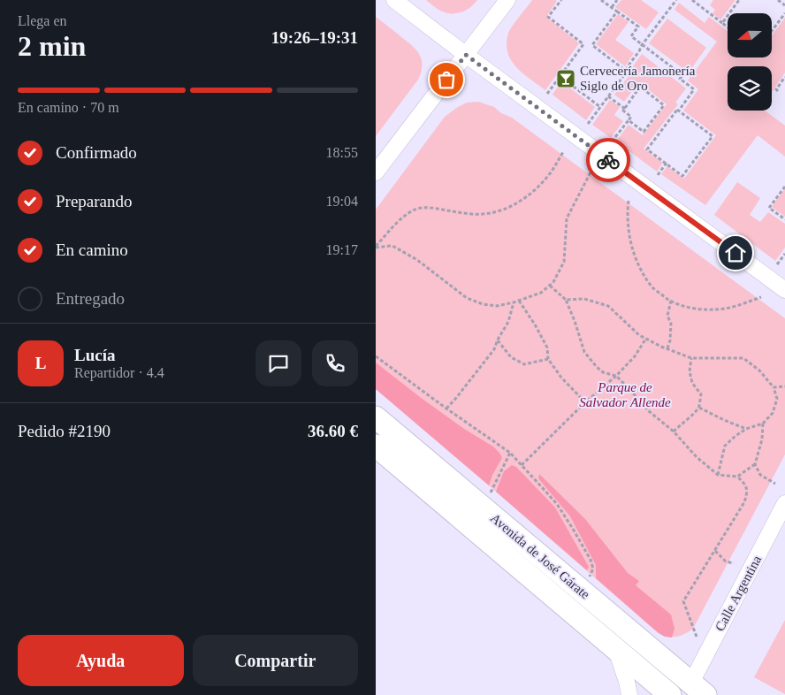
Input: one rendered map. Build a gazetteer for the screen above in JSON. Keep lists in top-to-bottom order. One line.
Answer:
{"streets":{"main road":["Avenida de José Gárate"],"street":["Calle Argentina"]},"crossings":[["Avenida de José Gárate","Calle Argentina"]],"parks":["Parque de Salvador Allende"],"places":{"bar":["Cervecería Jamonería Siglo de Oro"]},"north":"left","page":{"heading":["2 min","Llega en","19:26–19:31"],"panel":["Lucía","Repartidor · 4.4","Pedido #2190","36.60 €"],"bar":"En camino · 70 m","list":[["Confirmado","18:55"],["Preparando","19:04"],["En camino","19:17"],"Entregado"],"round":"L","buttons":["Ayuda","Compartir"]}}
